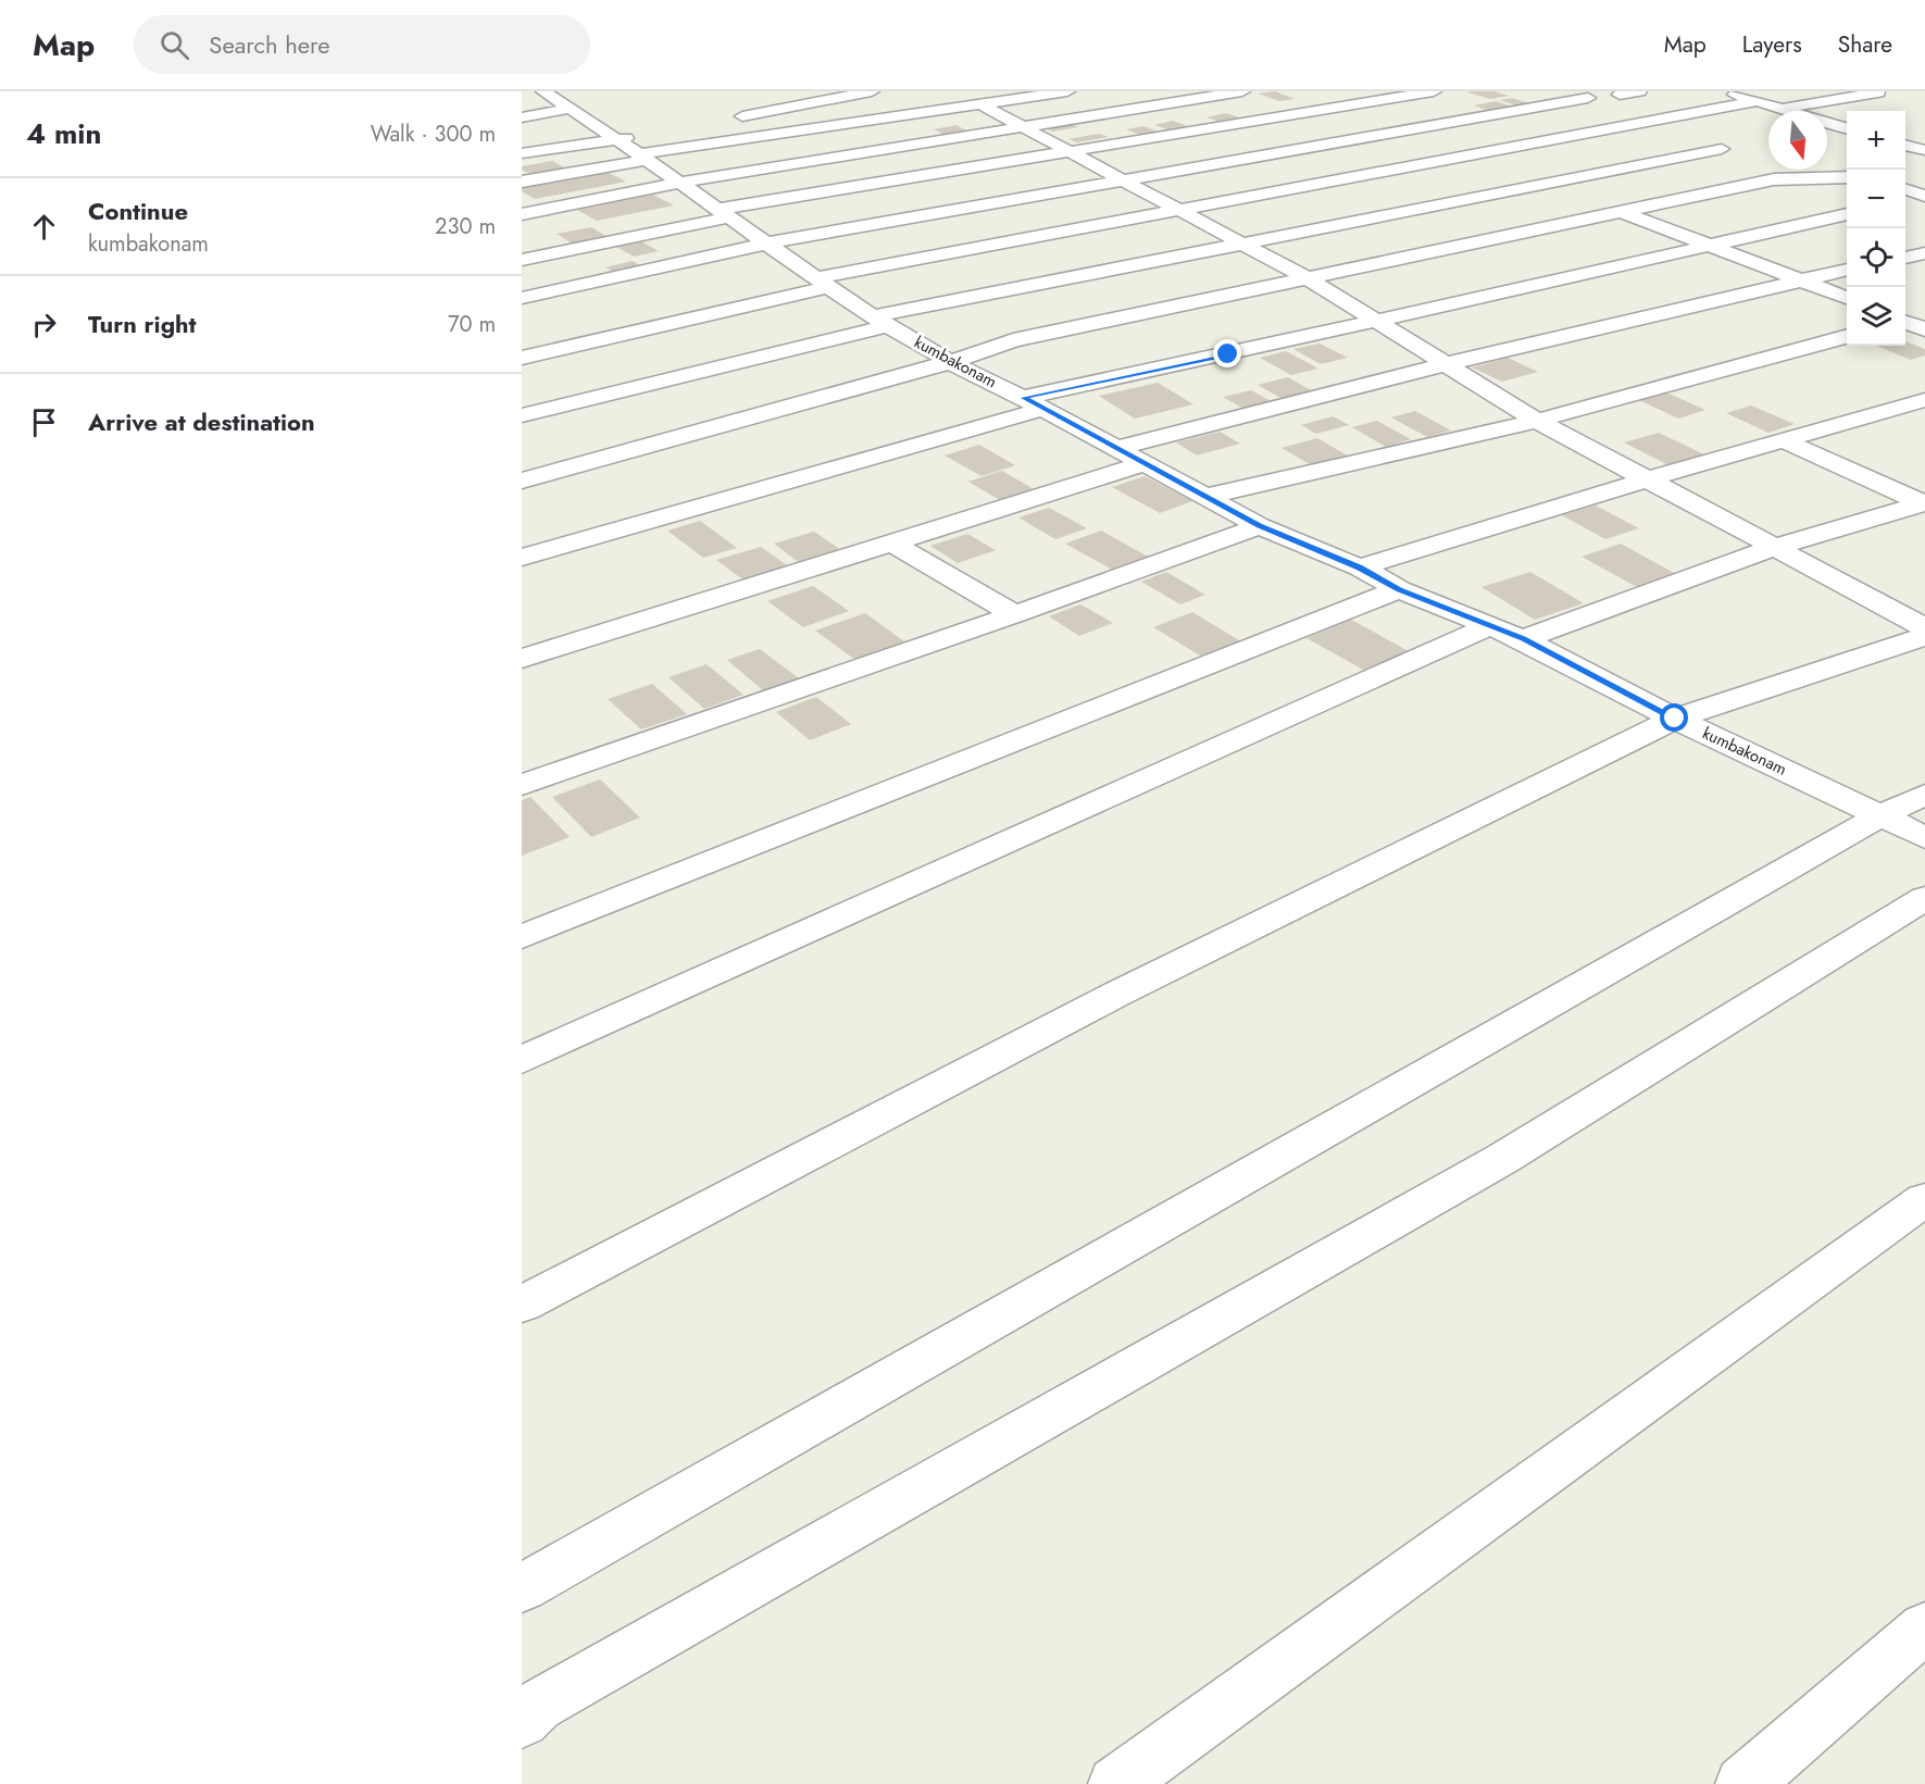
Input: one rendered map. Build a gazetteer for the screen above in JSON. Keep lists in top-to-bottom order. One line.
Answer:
{"streets":{"street":["kumbakonam"]},"north":"bottom","page":{"header":"Map","search":"Search here","nav":["Map","Layers","Share"],"heading":["4 min","Walk · 300 m"],"map_buttons":["+","−"],"list":[["Continue","kumbakonam","230 m"],["Turn right","70 m"],"Arrive at destination"]}}
